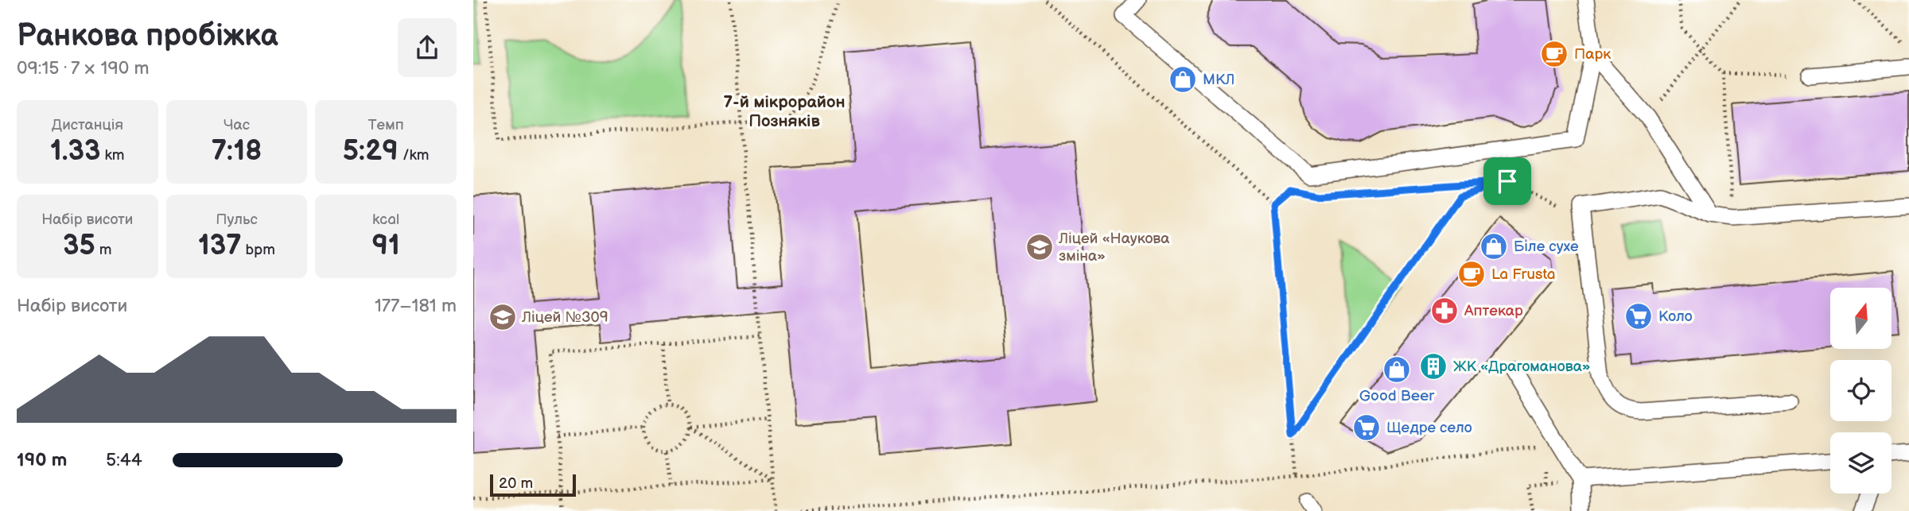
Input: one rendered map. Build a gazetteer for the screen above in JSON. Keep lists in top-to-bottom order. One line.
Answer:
{"districts":["7-й мікрорайон Позняків"],"places":{"cafe":["Парк","La Frusta"],"shop":["МКЛ","Біле сухе","Good Beer"],"school or university":["Ліцей «Наукова зміна»","Ліцей №309"],"pharmacy":["Аптекар"],"supermarket":["Коло","Щедре село"],"building":["ЖК «Драгоманова»"]},"scale_bar":"20 m","north":"top","page":{"heading":["Ранкова пробіжка","09:15 · 7 × 190 m"],"stats":[["Дистанція","1.33 km"],["Час","7:18"],["Темп","5:29 /km"],["Набір висоти","35 m"],["Пульс","137 bpm"],["kcal","91"]],"chart":["Набір висоти","177–181 m"],"list":[{"name":"190 m","note":"5:44"}],"scale":"20 m"}}
